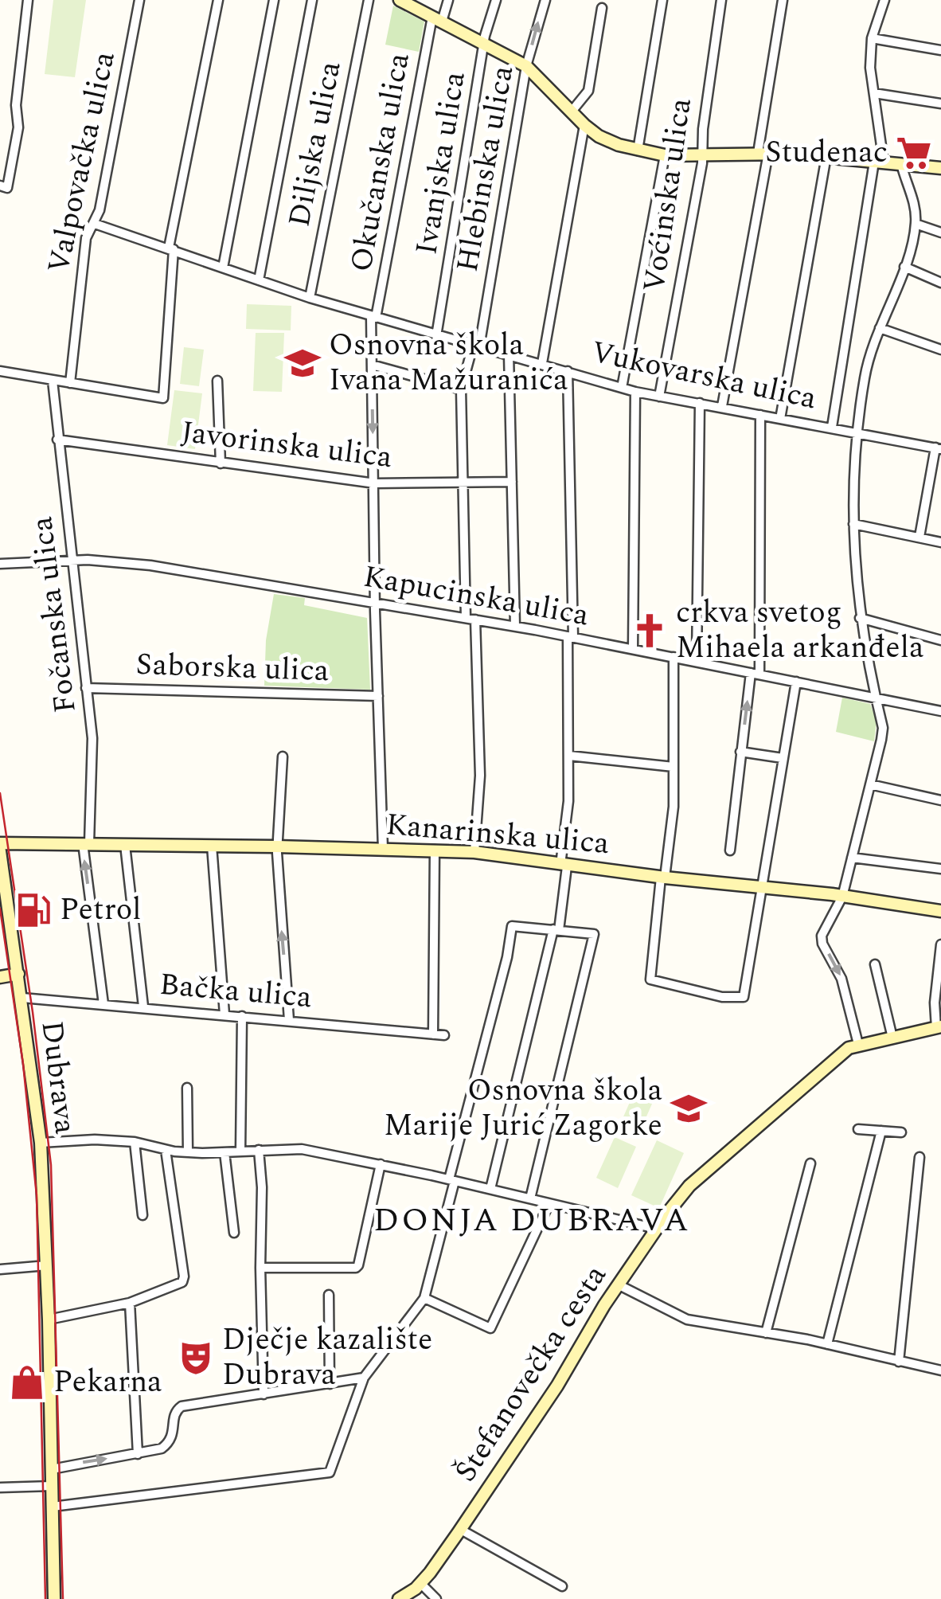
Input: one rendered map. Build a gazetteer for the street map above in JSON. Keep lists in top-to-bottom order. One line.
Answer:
{"streets":{"street":["Diljska ulica","Valpovačka ulica","Okučanska ulica","Ivanjska ulica","Hlebinska ulica","Voćinska ulica","Vukovarska ulica","Javorinska ulica","Kapucinska ulica","Fočanska ulica","Saborska ulica","Kanarinska ulica","Bačka ulica","Dubrava","Štefanovečka cesta"]},"crossings":[["Diljska ulica","Vukovarska ulica"],["Valpovačka ulica","Vukovarska ulica"],["Okučanska ulica","Vukovarska ulica"],["Okučanska ulica","Javorinska ulica"],["Okučanska ulica","Kapucinska ulica"],["Okučanska ulica","Saborska ulica"],["Okučanska ulica","Kanarinska ulica"],["Ivanjska ulica","Vukovarska ulica"],["Hlebinska ulica","Vukovarska ulica"],["Hlebinska ulica","Javorinska ulica"],["Hlebinska ulica","Kapucinska ulica"],["Hlebinska ulica","Kanarinska ulica"],["Voćinska ulica","Vukovarska ulica"],["Javorinska ulica","Fočanska ulica"],["Kapucinska ulica","Fočanska ulica"],["Fočanska ulica","Saborska ulica"],["Fočanska ulica","Kanarinska ulica"],["Fočanska ulica","Bačka ulica"],["Bačka ulica","Dubrava"]],"districts":["DONJA DUBRAVA"],"places":{"supermarket":["Studenac"],"school or university":["Osnovna škola Ivana Mažuranića","Osnovna škola Marije Jurić Zagorke"],"church":["crkva svetog Mihaela arkanđela"],"fuel station":["Petrol"],"theatre":["Dječje kazalište Dubrava"],"shop":["Pekarna"]}}
